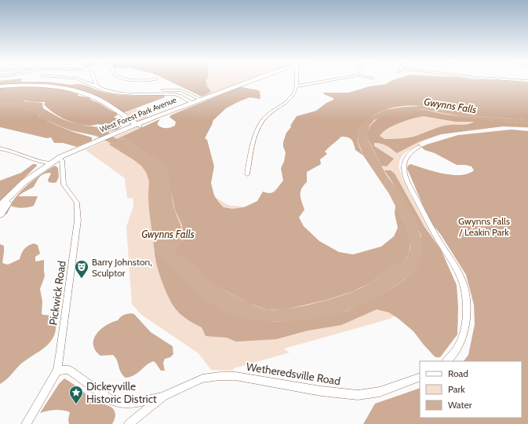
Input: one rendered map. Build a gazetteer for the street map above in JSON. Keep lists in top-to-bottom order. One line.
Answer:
{"streets":{"main road":["West Forest Park Avenue"],"street":["Pickwick Road","Wetheredsville Road"]},"crossings":[["Pickwick Road","Wetheredsville Road"]],"water":["Gwynns Falls"],"parks":["Gwynns Falls / Leakin Park"],"places":{"theatre":["Barry Johnston, Sculptor"],"place":["Dickeyville Historic District"]},"legend":["Road","Park","Water"]}
